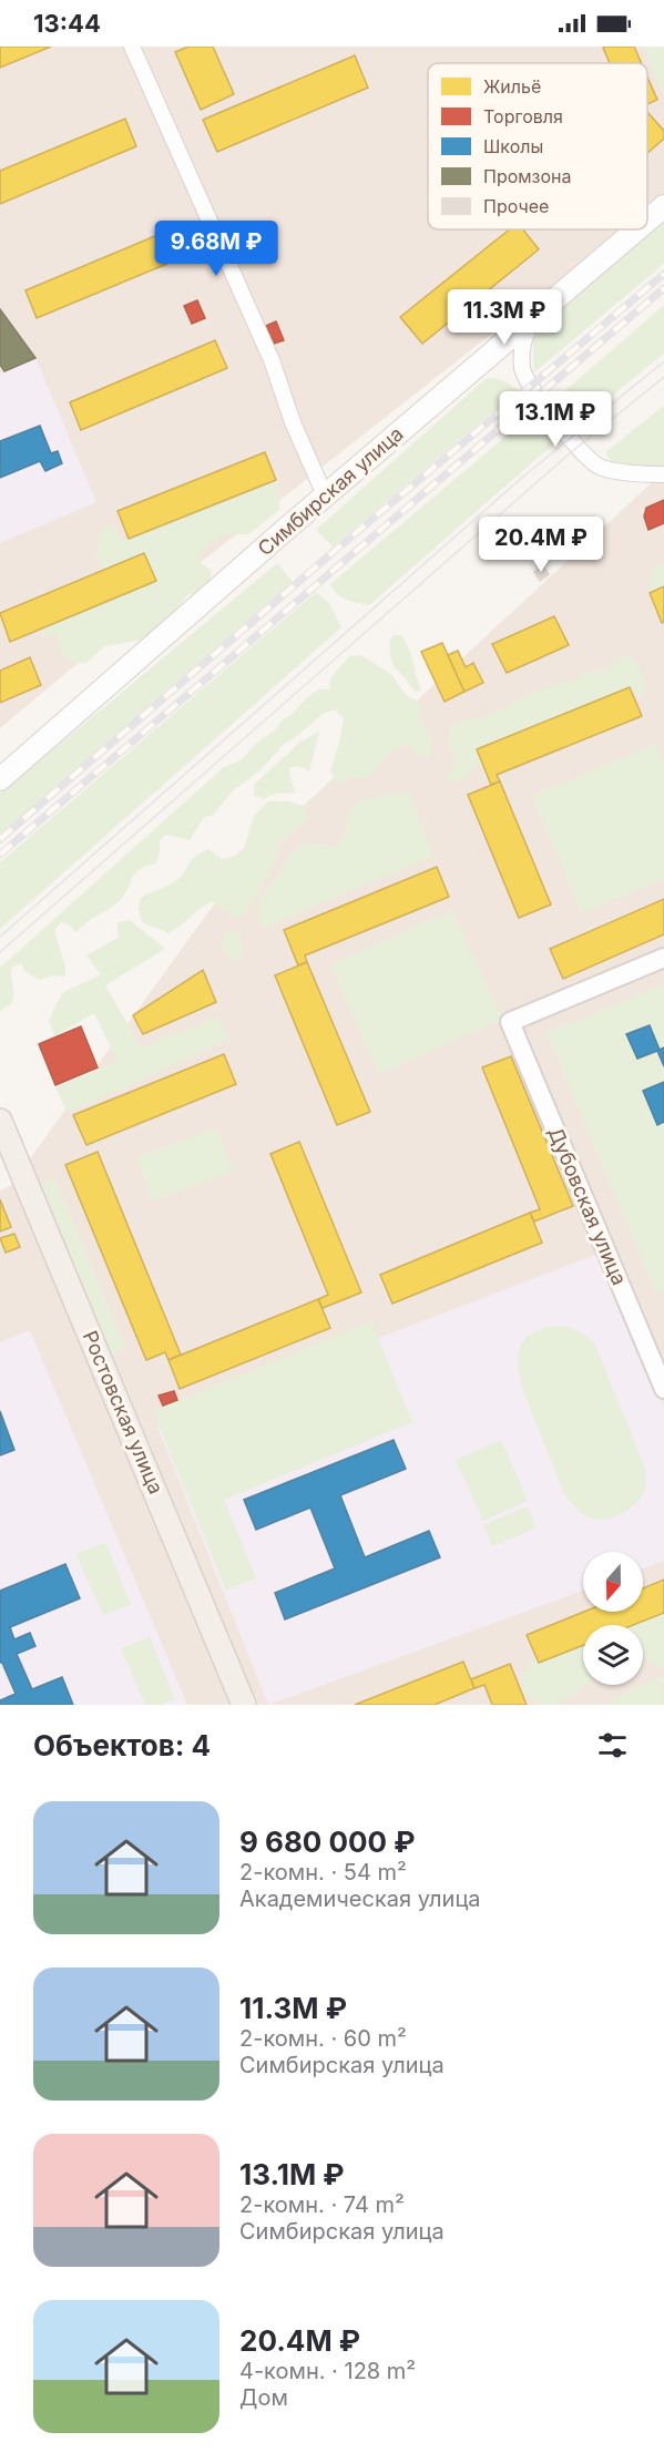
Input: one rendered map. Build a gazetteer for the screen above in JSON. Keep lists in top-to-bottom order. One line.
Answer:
{"streets":{"main road":["Симбирская улица","Ростовская улица"],"street":["Дубовская улица"]},"legend":["Жильё","Торговля","Школы","Промзона","Прочее"],"north":"bottom","page":{"status":"13:44","price":["9.68M ₽","11.3M ₽","13.1M ₽","20.4M ₽"],"heading":"Объектов: 4","list":[{"name":"9 680 000 ₽","note":"2-комн. · 54 m² · Академическая улица"},{"name":"11.3M ₽","note":"2-комн. · 60 m² · Симбирская улица"},{"name":"13.1M ₽","note":"2-комн. · 74 m² · Симбирская улица"},{"name":"20.4M ₽","note":"4-комн. · 128 m² · Дом"}]}}
